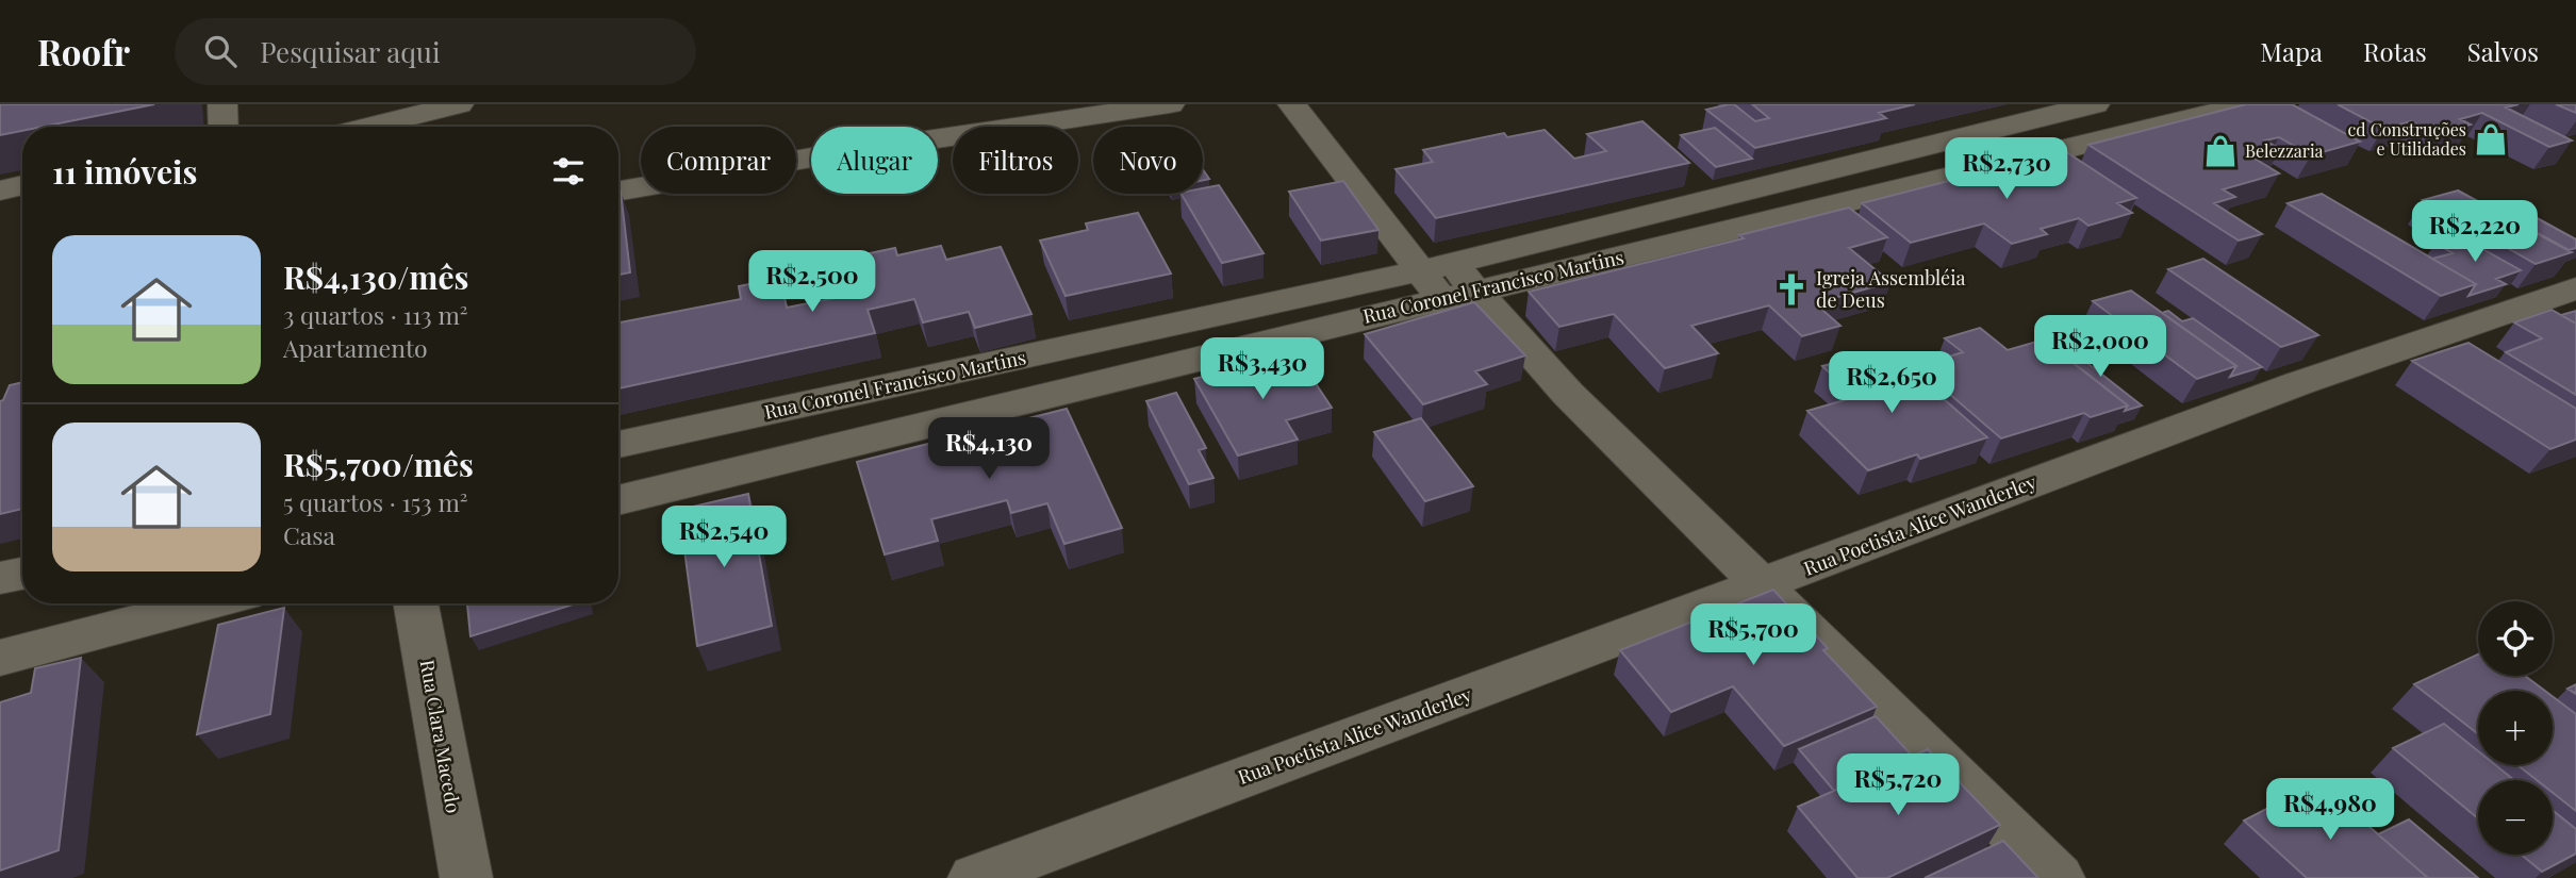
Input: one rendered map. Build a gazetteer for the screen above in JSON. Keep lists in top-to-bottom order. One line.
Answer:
{"streets":{"street":["Rua Coronel Francisco Martins","Rua Poetista Alice Wanderley","Rua Clara Macedo"]},"places":{"shop":["cd Construções e Utilidades","Belezzaria"],"church":["Igreja Assembléia de Deus"]},"page":{"header":"Roofr","search":"Pesquisar aqui","nav":["Mapa","Rotas","Salvos"],"chip":["Comprar","Alugar","Filtros","Novo"],"heading":"11 imóveis","price":["R$2,730","R$2,220","R$2,500","R$2,000","R$3,430","R$2,650","R$4,130","R$2,540","R$5,700","R$5,720","R$4,980"],"list":[{"name":"R$4,130/mês","note":"3 quartos · 113 m² · Apartamento"},{"name":"R$5,700/mês","note":"5 quartos · 153 m² · Casa"}],"map_buttons":["+","−"]}}
